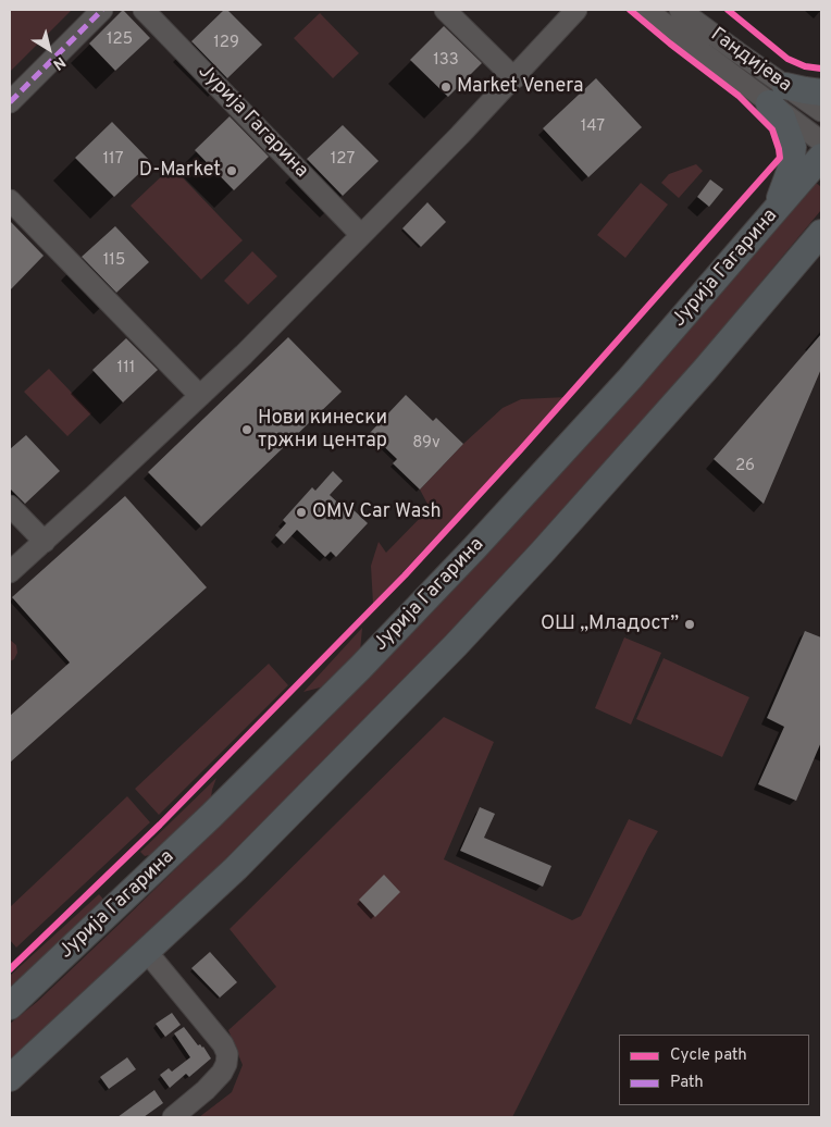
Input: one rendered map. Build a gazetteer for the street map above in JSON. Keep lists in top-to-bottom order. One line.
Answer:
{"streets":{"main road":["Јурија Гагарина"],"street":["Гандијева"]},"places":["Market Venera","D-Market","Нови кинески тржни центар","OMV Car Wash","ОШ „Младост”"],"house_numbers":["125","129","133","147","117","127","115","111","89v","26"],"legend":["Cycle path","Path"],"north":"bottom right"}
